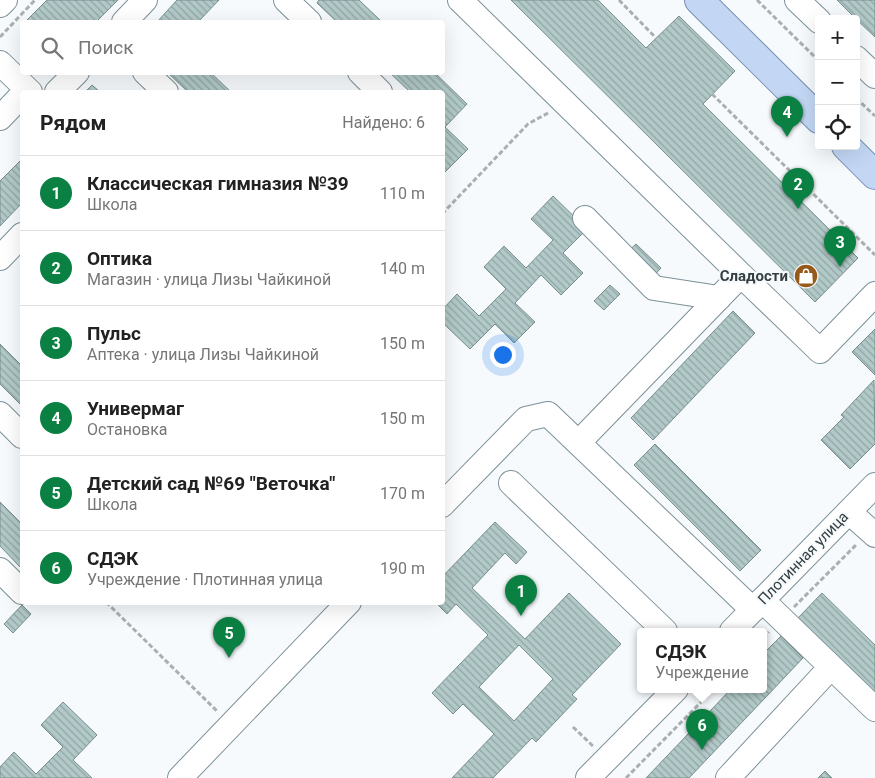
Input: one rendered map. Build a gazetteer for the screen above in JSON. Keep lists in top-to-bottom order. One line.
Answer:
{"streets":{"street":["Плотинная улица"]},"places":{"shop":["Сладости"]},"page":{"map_buttons":["+","−"],"search":"Поиск","heading":["Рядом","Найдено: 6"],"pins":["4","2","3","1","5","6"],"list":[{"mark":"1","name":"Классическая гимназия №39","note":"Школа","value":"110 m"},{"mark":"2","name":"Оптика","note":"Магазин · улица Лизы Чайкиной","value":"140 m"},{"mark":"3","name":"Пульс","note":"Аптека · улица Лизы Чайкиной","value":"150 m"},{"mark":"4","name":"Универмаг","note":"Остановка","value":"150 m"},{"mark":"5","name":"Детский сад №69 \"Веточка\"","note":"Школа","value":"170 m"},{"mark":"6","name":"СДЭК","note":"Учреждение · Плотинная улица","value":"190 m"}],"popup":["СДЭК","Учреждение"]}}
